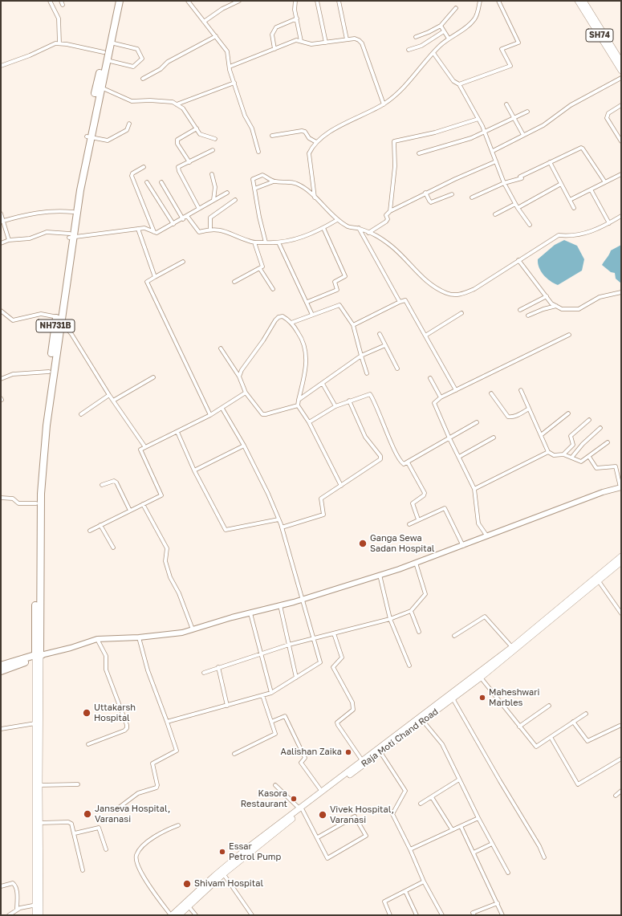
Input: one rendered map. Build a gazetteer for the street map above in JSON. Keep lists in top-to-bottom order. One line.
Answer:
{"streets":{"highway":["NH731B"],"main road":["SH74","Raja Moti Chand Road"]},"places":["Ganga Sewa Sadan Hospital","Maheshwari Marbles","Uttakarsh Hospital","Aalishan Zaika","Kasora Restaurant","Janseva Hospital, Varanasi","Vivek Hospital, Varanasi","Essar Petrol Pump","Shivam Hospital"]}
